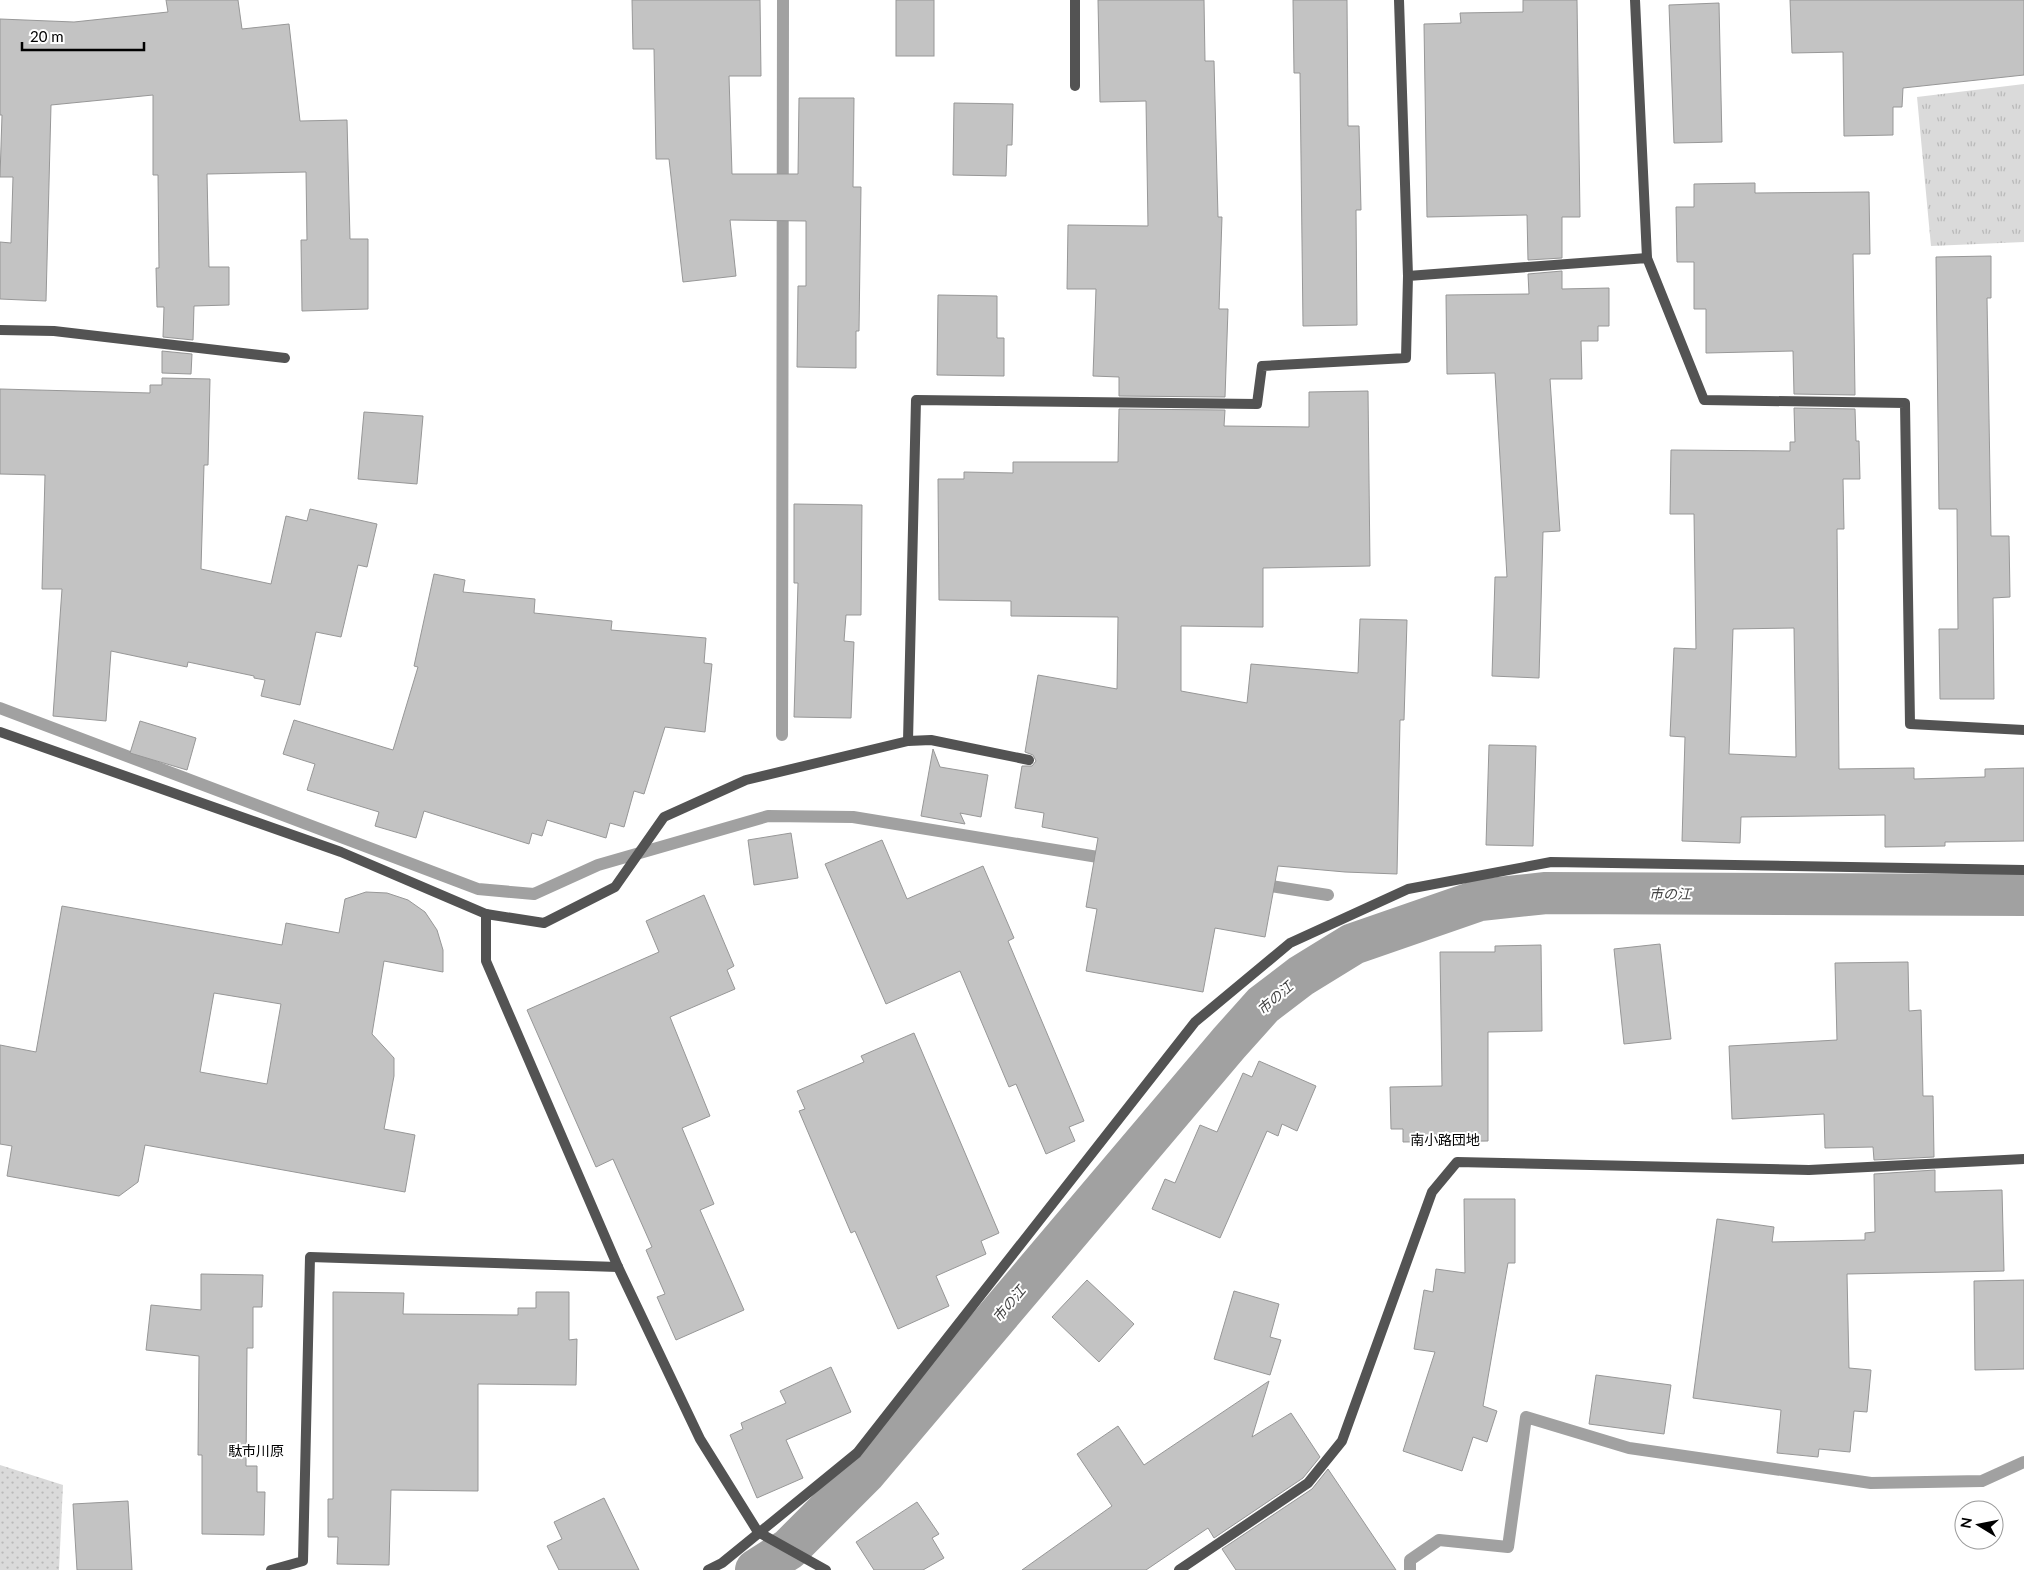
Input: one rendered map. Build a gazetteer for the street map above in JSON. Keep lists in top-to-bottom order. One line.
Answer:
{"districts":["南小路団地","駄市川原"],"water":["市の江"],"scale_bar":"20 m","north":"left"}
